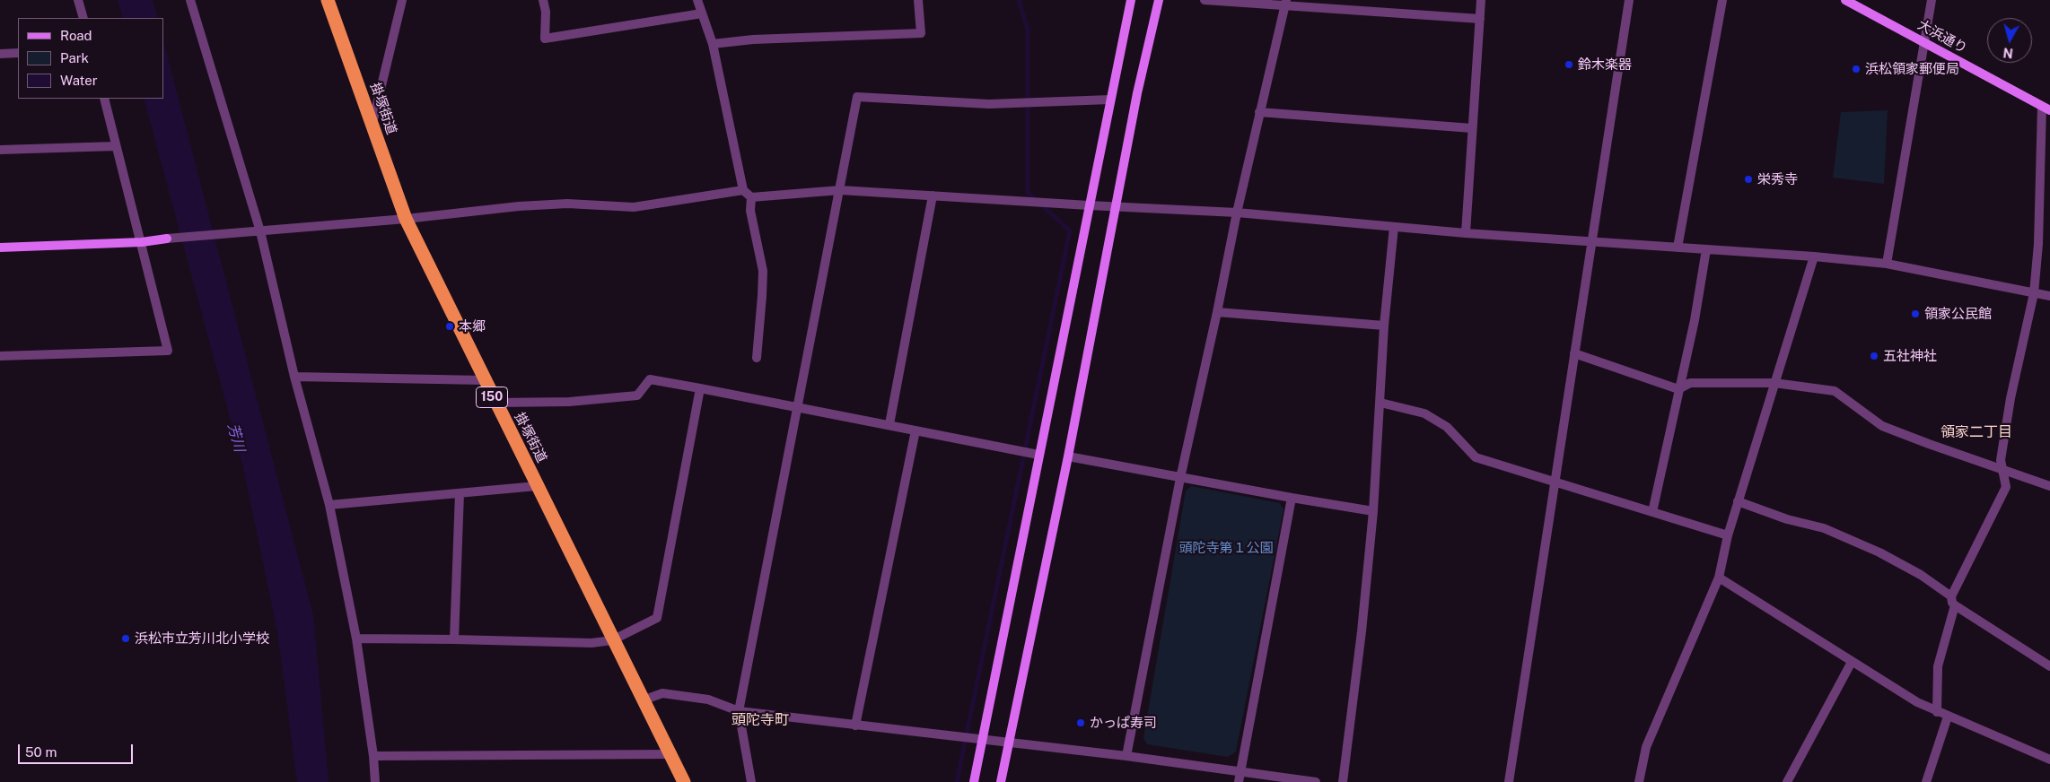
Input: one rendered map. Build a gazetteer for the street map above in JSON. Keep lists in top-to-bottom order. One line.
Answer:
{"streets":{"highway":["掛塚街道","150"],"street":["大浜通り"]},"districts":["領家二丁目","頭陀寺町"],"water":["芳川"],"parks":["頭陀寺第１公園"],"places":["鈴木楽器","浜松領家郵便局","栄秀寺","領家公民館","本郷","五社神社","浜松市立芳川北小学校","かっぱ寿司"],"legend":["Road","Park","Water"],"scale_bar":"50 m","north":"bottom"}
